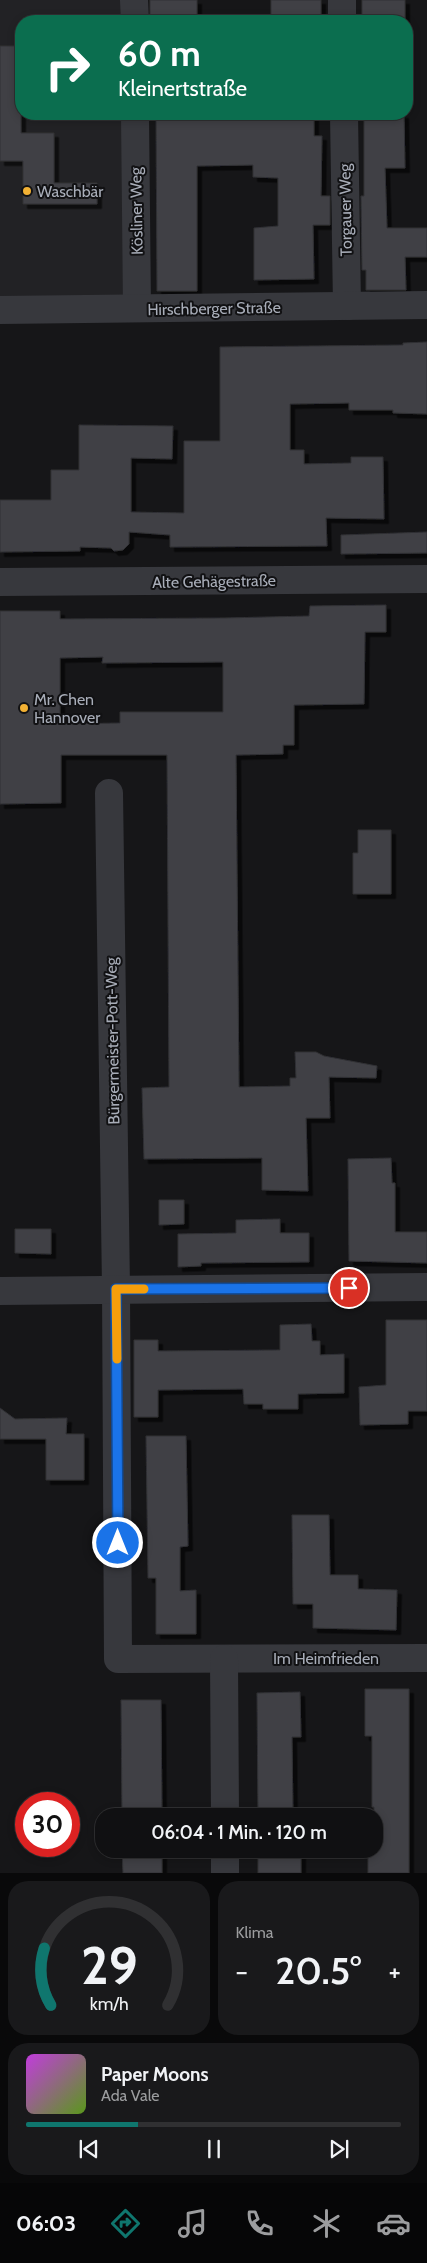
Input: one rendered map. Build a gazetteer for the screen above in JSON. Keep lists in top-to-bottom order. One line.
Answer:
{"streets":{"street":["Torgauer Weg","Kösliner Weg","Hirschberger Straße","Alte Gehägestraße","Bürgermeister-Pott-Weg","Im Heimfrieden"]},"crossings":[["Torgauer Weg","Hirschberger Straße"],["Kösliner Weg","Hirschberger Straße"],["Bürgermeister-Pott-Weg","Im Heimfrieden"]],"places":["Waschbär","Mr. Chen Hannover"],"page":{"turn":["60 m","Kleinertstraße"],"limit":"30","trip":"06:04 · 1 Min. · 120 m","tile":"Klima","heat":["−","20.5°","+"],"song":["Paper Moons","Ada Vale"],"tabs":"06:03","gauge":["29","km/h"]}}
